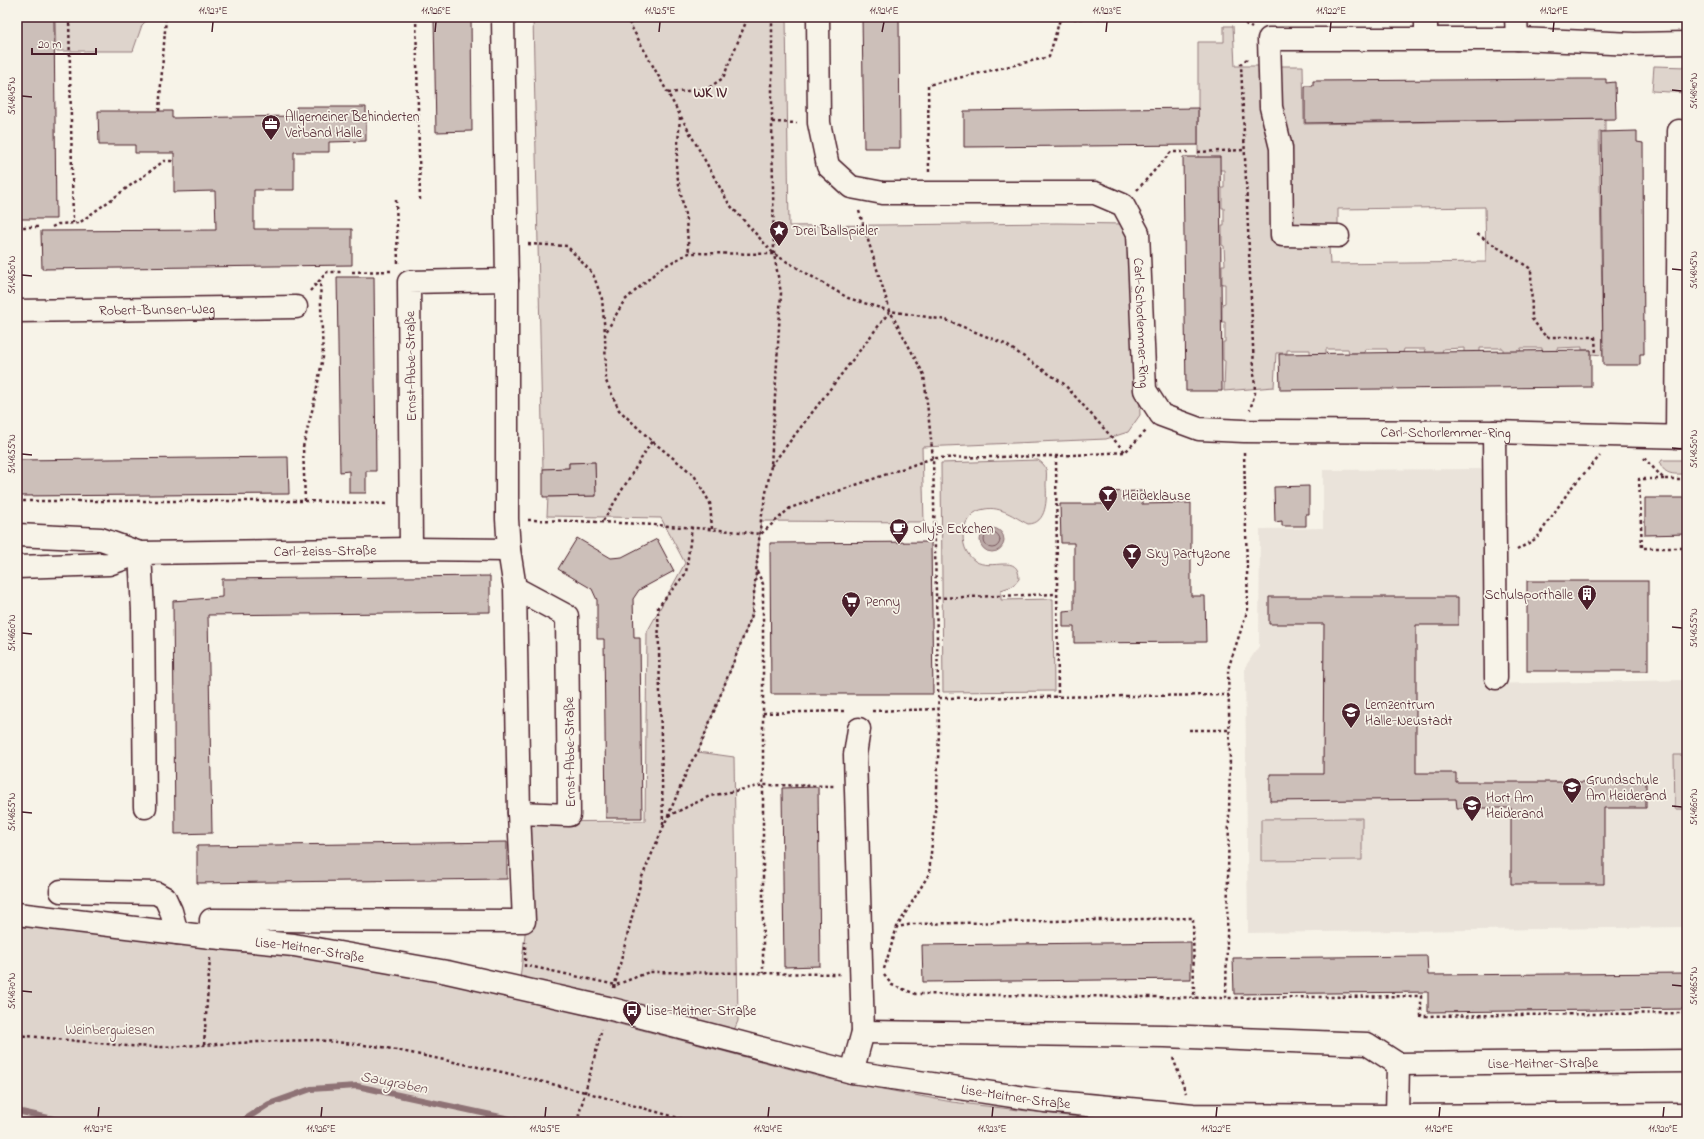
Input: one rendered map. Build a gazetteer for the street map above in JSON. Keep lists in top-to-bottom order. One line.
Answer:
{"streets":{"street":["Robert-Bunsen-Weg","Carl-Schorlemmer-Ring","Ernst-Abbe-Straße","Carl-Zeiss-Straße","Lise-Meitner-Straße"]},"crossings":[["Ernst-Abbe-Straße","Carl-Zeiss-Straße"]],"districts":["WK IV"],"water":["Saugraben"],"parks":["Weinbergwiesen"],"places":{"office":["Allgemeiner Behinderten Verband Halle"],"place":["Drei Ballspieler"],"bar":["Heideklause","Sky Partyzone"],"cafe":["Olly's Eckchen"],"building":["Schulsporthalle"],"supermarket":["Penny"],"school or university":["Lernzentrum Halle-Neustadt","Grundschule Am Heiderand","Hort Am Heiderand"],"bus stop":["Lise-Meitner-Straße"]},"scale_bar":"20 m","coordinates":["11.927°E","11.926°E","11.925°E","11.924°E","11.923°E","11.922°E","11.921°E","51.4840°N","51.4845°N","51.4850°N","51.4855°N","51.4860°N","51.4865°N","51.4870°N","11.920°E"]}
